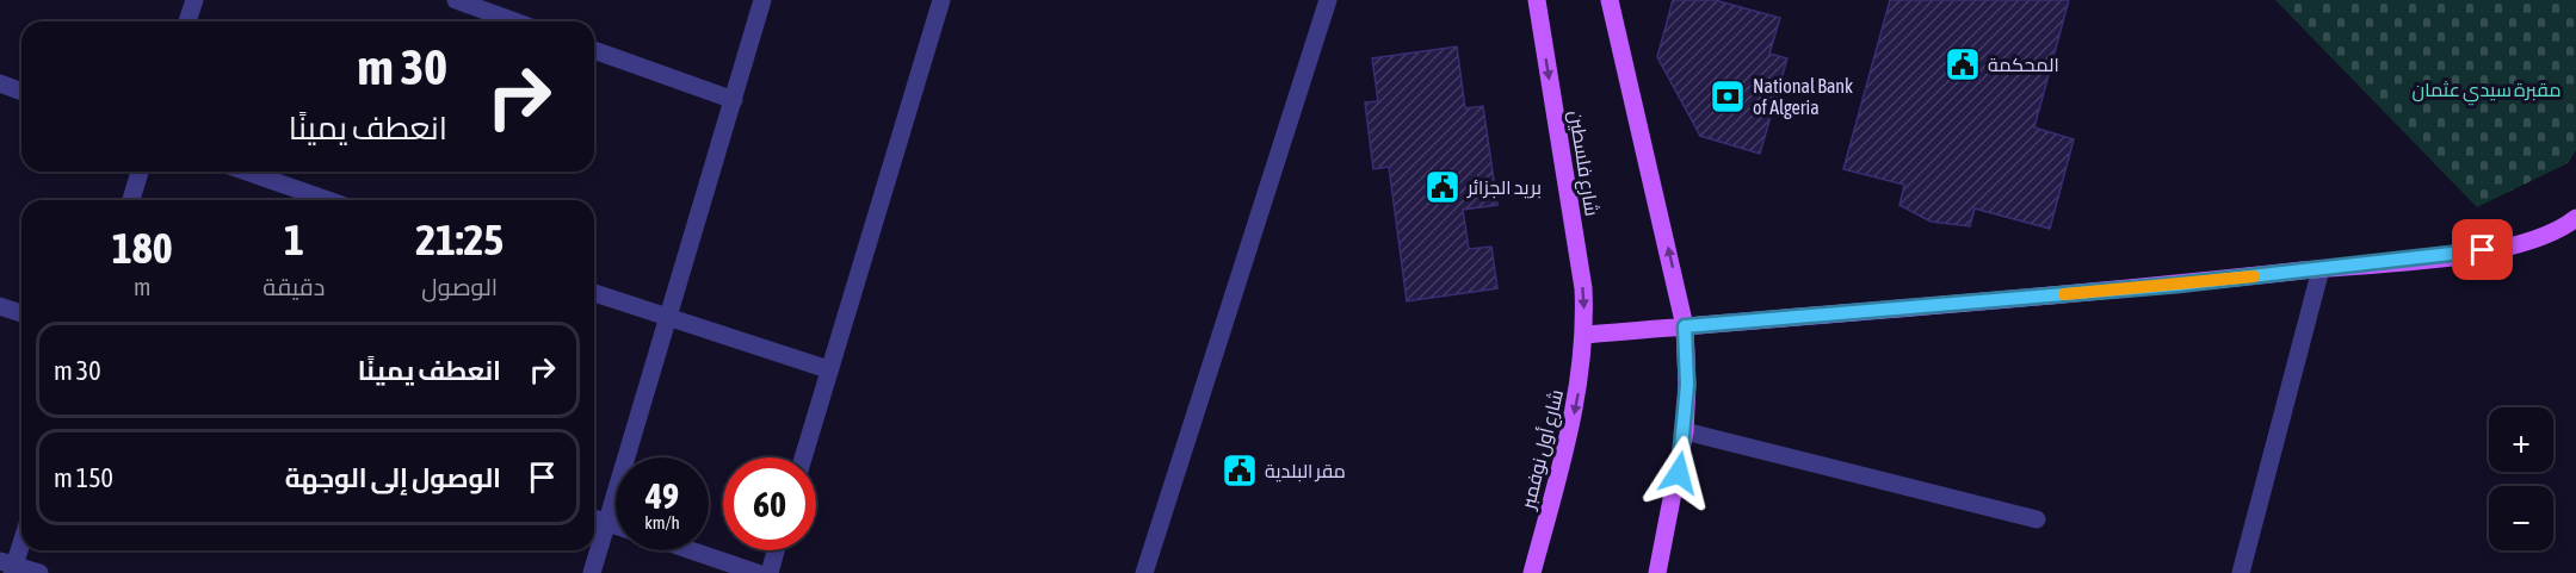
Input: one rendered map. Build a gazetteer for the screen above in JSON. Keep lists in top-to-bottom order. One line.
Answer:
{"streets":{"main road":["شارع فلسطين","شارع أول نوفمبر"]},"crossings":[["شارع فلسطين","شارع أول نوفمبر"]],"parks":["مقبرة سيدي عثمان"],"places":{"public building":["المحكمة","بريد الجزائر","مقر البلدية"],"bank":["National Bank of Algeria"]},"page":{"turn":["30 m","انعطف يمينًا"],"eta":["21:25","الوصول","1","دقيقة","180","m"],"list":[{"name":"انعطف يمينًا","value":"30 m"},{"name":"الوصول إلى الوجهة","value":"150 m"}],"map_buttons":["+","−"],"speed":"49 km/h","limit":"60"}}
